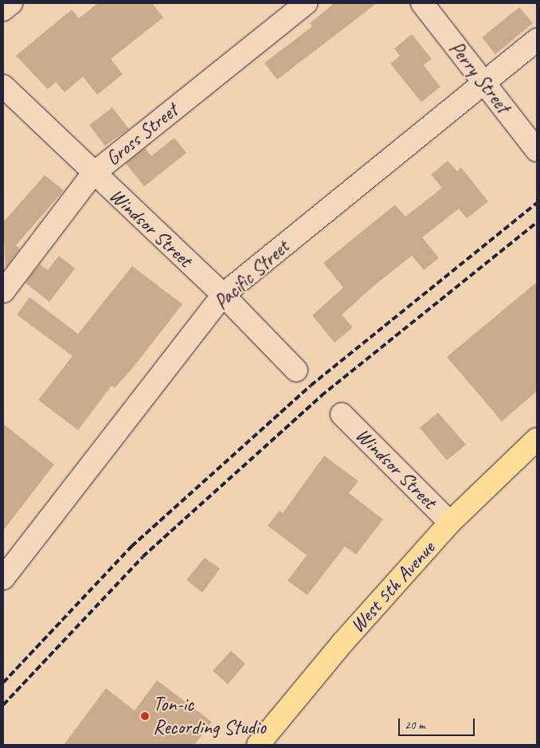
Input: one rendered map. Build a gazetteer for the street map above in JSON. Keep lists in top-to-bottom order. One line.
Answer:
{"streets":{"main road":["West 5th Avenue"],"street":["Perry Street","Gross Street","Windsor Street","Pacific Street"]},"crossings":[["Perry Street","Pacific Street"],["Gross Street","Windsor Street"],["Windsor Street","Pacific Street"],["Windsor Street","West 5th Avenue"]],"places":["Ton-ic Recording Studio"],"scale_bar":"20 m"}
